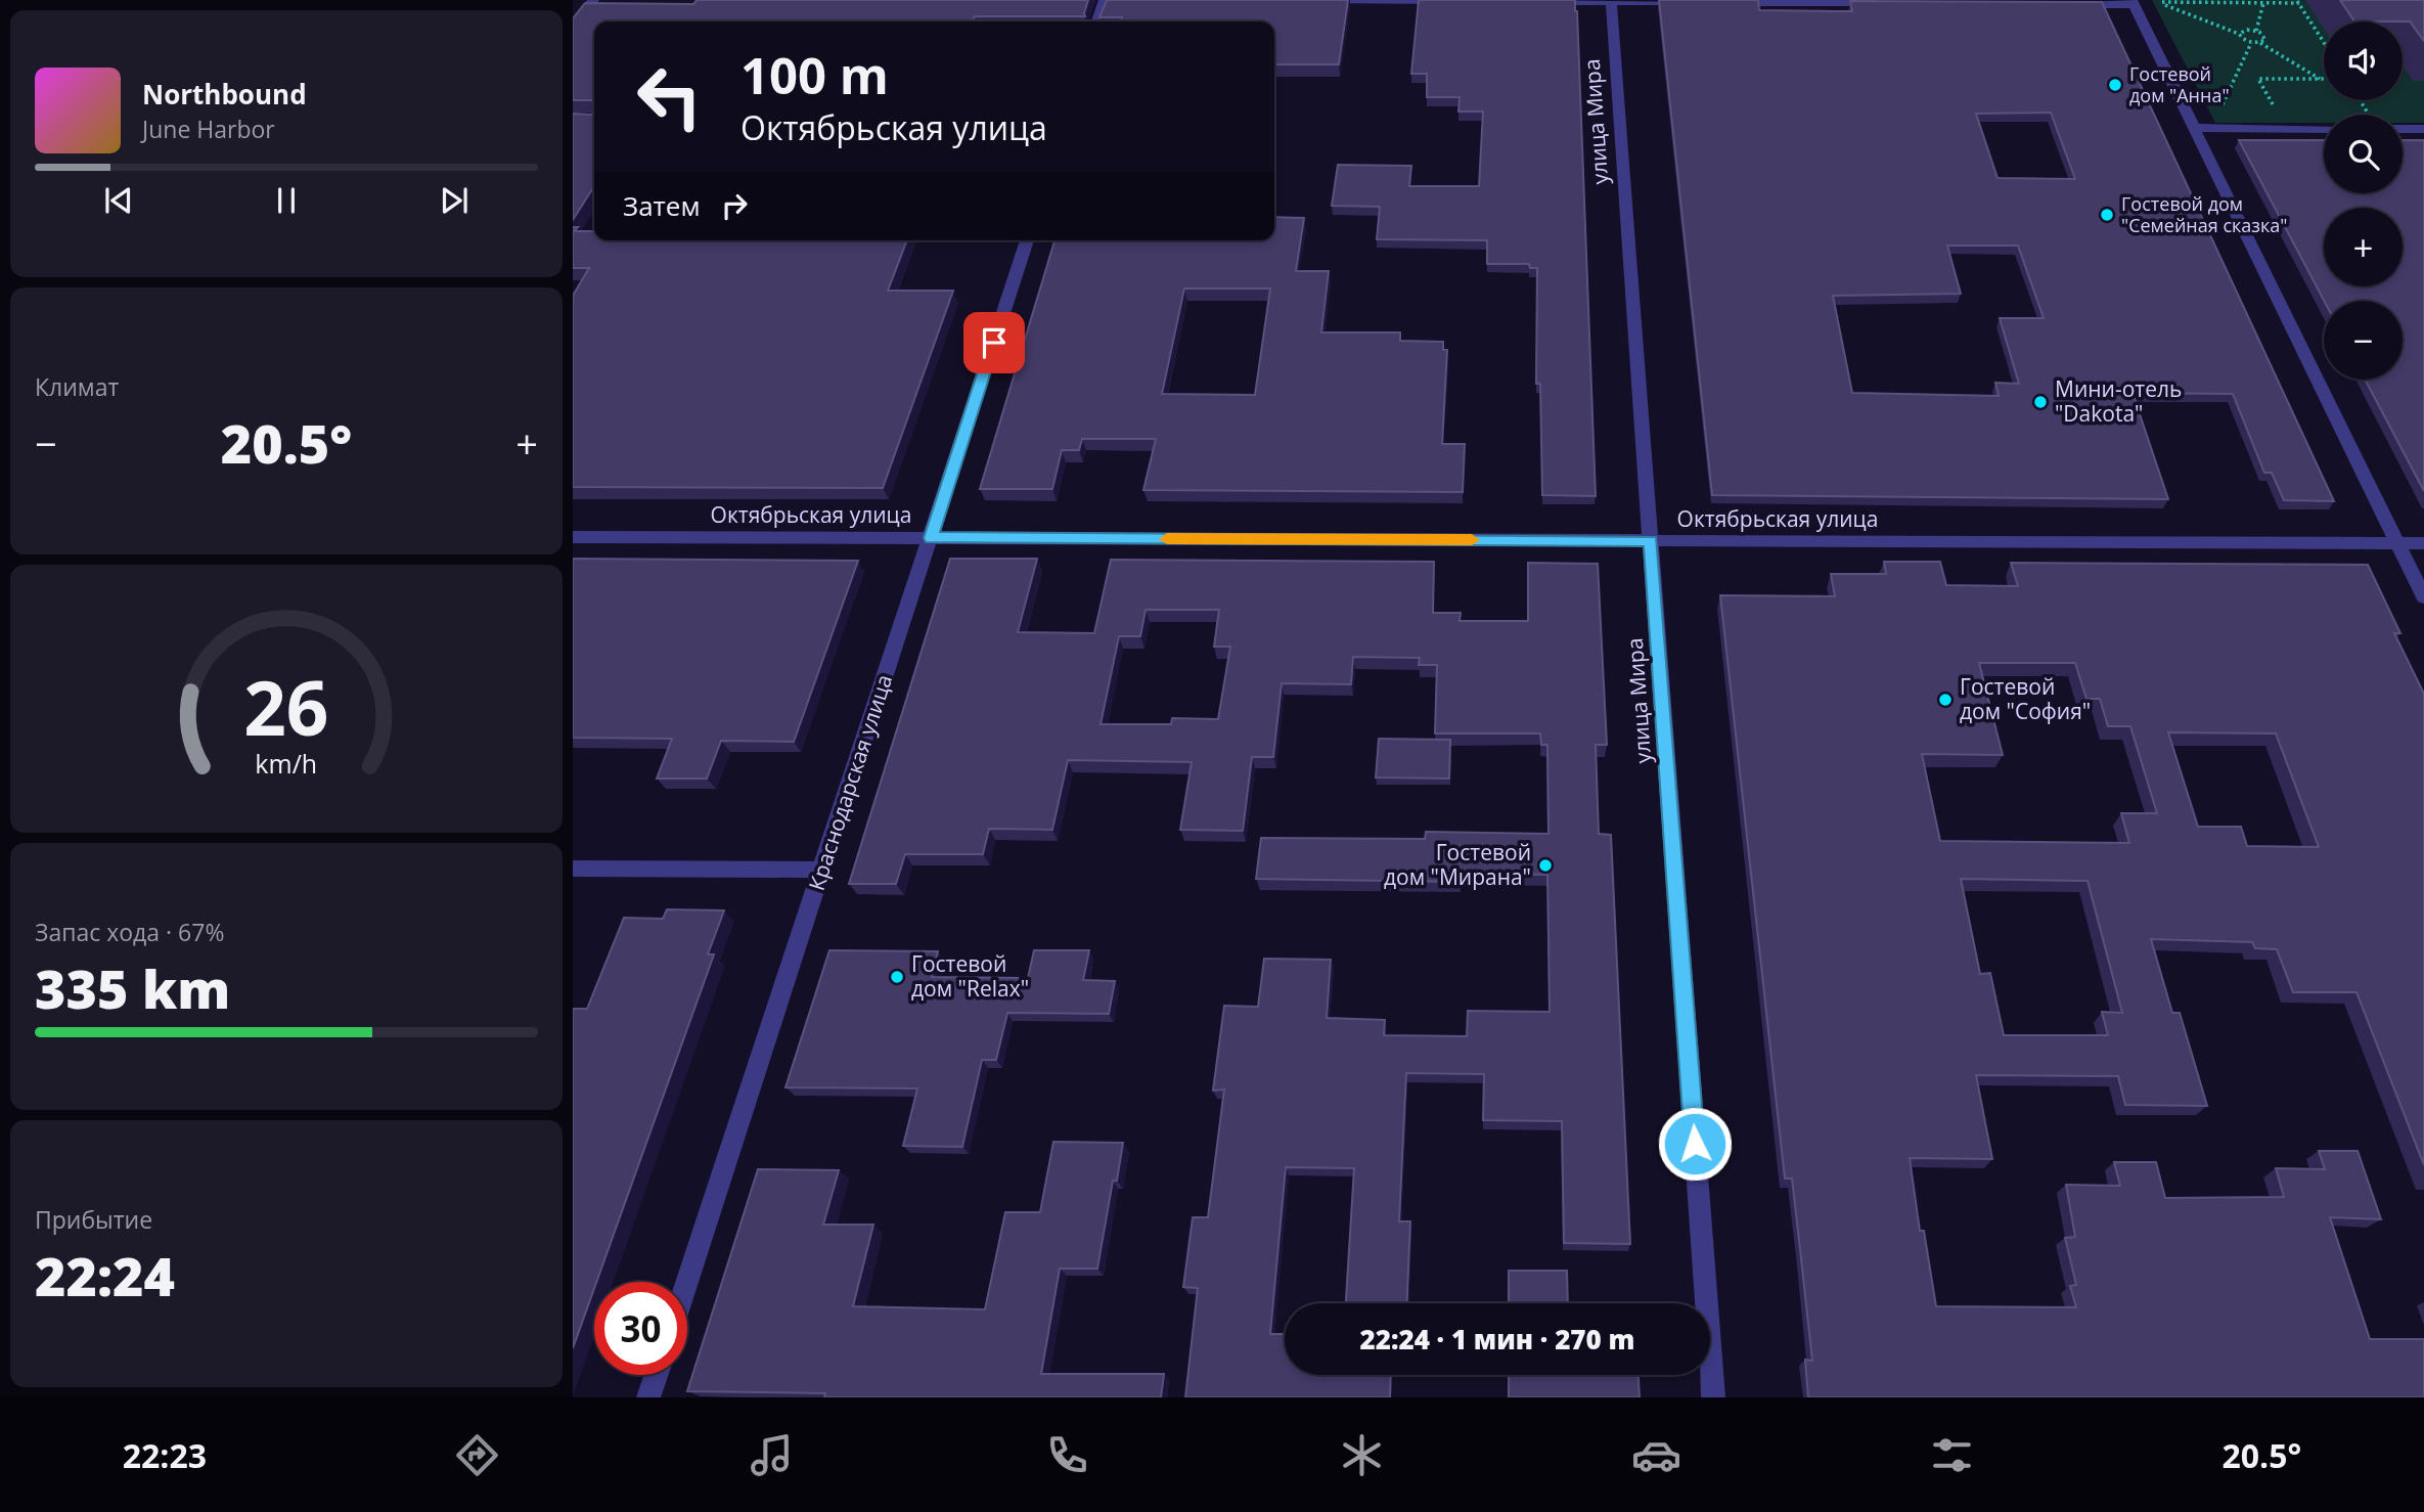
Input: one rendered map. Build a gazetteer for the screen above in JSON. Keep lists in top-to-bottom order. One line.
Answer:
{"streets":{"street":["улица Мира","Октябрьская улица","Краснодарская улица"]},"crossings":[["улица Мира","Октябрьская улица"],["Октябрьская улица","Краснодарская улица"]],"places":["Гостевой дом \"Анна\"","Гостевой дом \"Семейная сказка\"","Мини-отель \"Dakota\"","Гостевой дом \"София\"","Гостевой дом \"Мирана\"","Гостевой дом \"Relax\""],"page":{"map_buttons":["+","−"],"turn":["100 m","Октябрьская улица"],"song":["Northbound","June Harbor"],"then":"Затем","tile":["Климат",["Запас хода · 67%","335 km"],["Прибытие","22:24"]],"heat":["−","20.5°","+"],"limit":"30","trip":"22:24 · 1 мин · 270 m","tabs":["22:23","20.5°"],"gauge":["26","km/h"]}}
